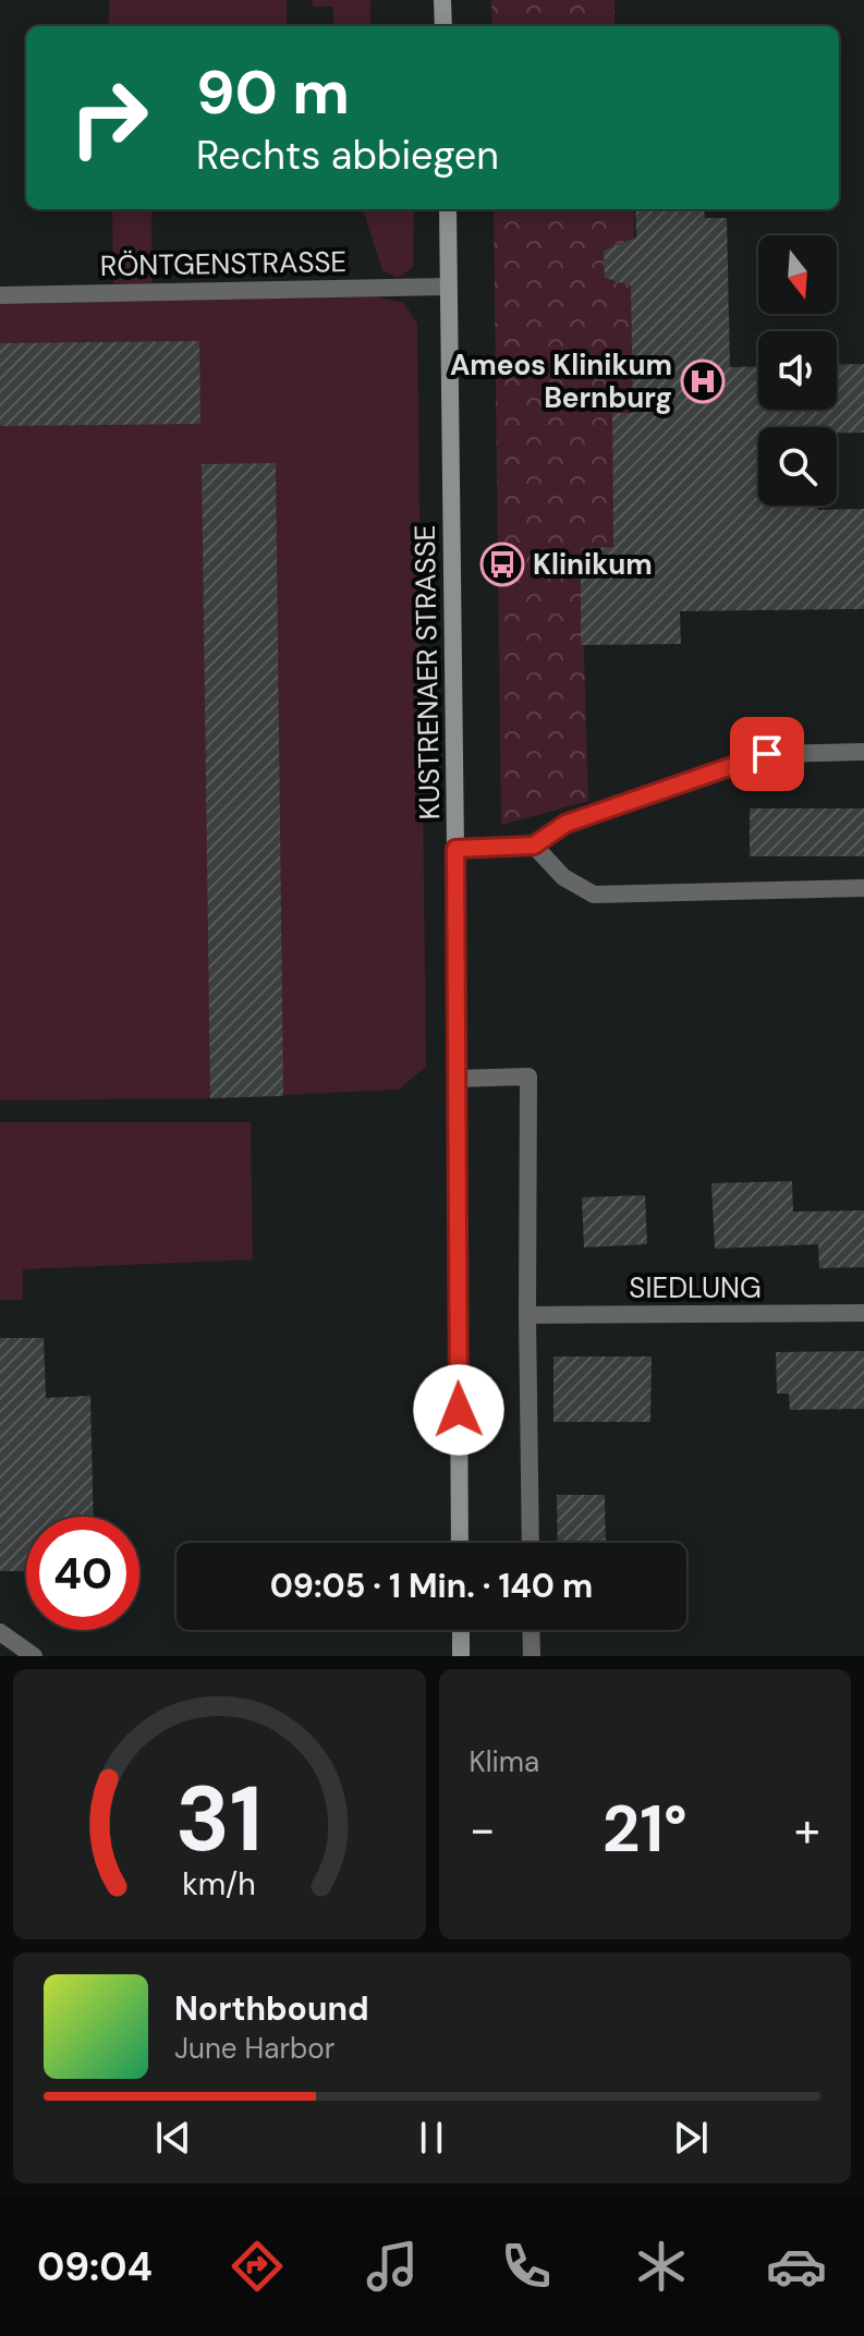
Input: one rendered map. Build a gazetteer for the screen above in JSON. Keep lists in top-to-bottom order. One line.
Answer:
{"streets":{"street":["RÖNTGENSTRASSE","KUSTRENAER STRASSE","SIEDLUNG"]},"crossings":[["RÖNTGENSTRASSE","KUSTRENAER STRASSE"]],"places":{"hospital":["Ameos Klinikum Bernburg"],"bus stop":["Klinikum"]},"north":"bottom","page":{"turn":["90 m","Rechts abbiegen"],"limit":"40","trip":"09:05 · 1 Min. · 140 m","tile":"Klima","heat":["−","21°","+"],"song":["Northbound","June Harbor"],"tabs":"09:04","gauge":["31","km/h"]}}
